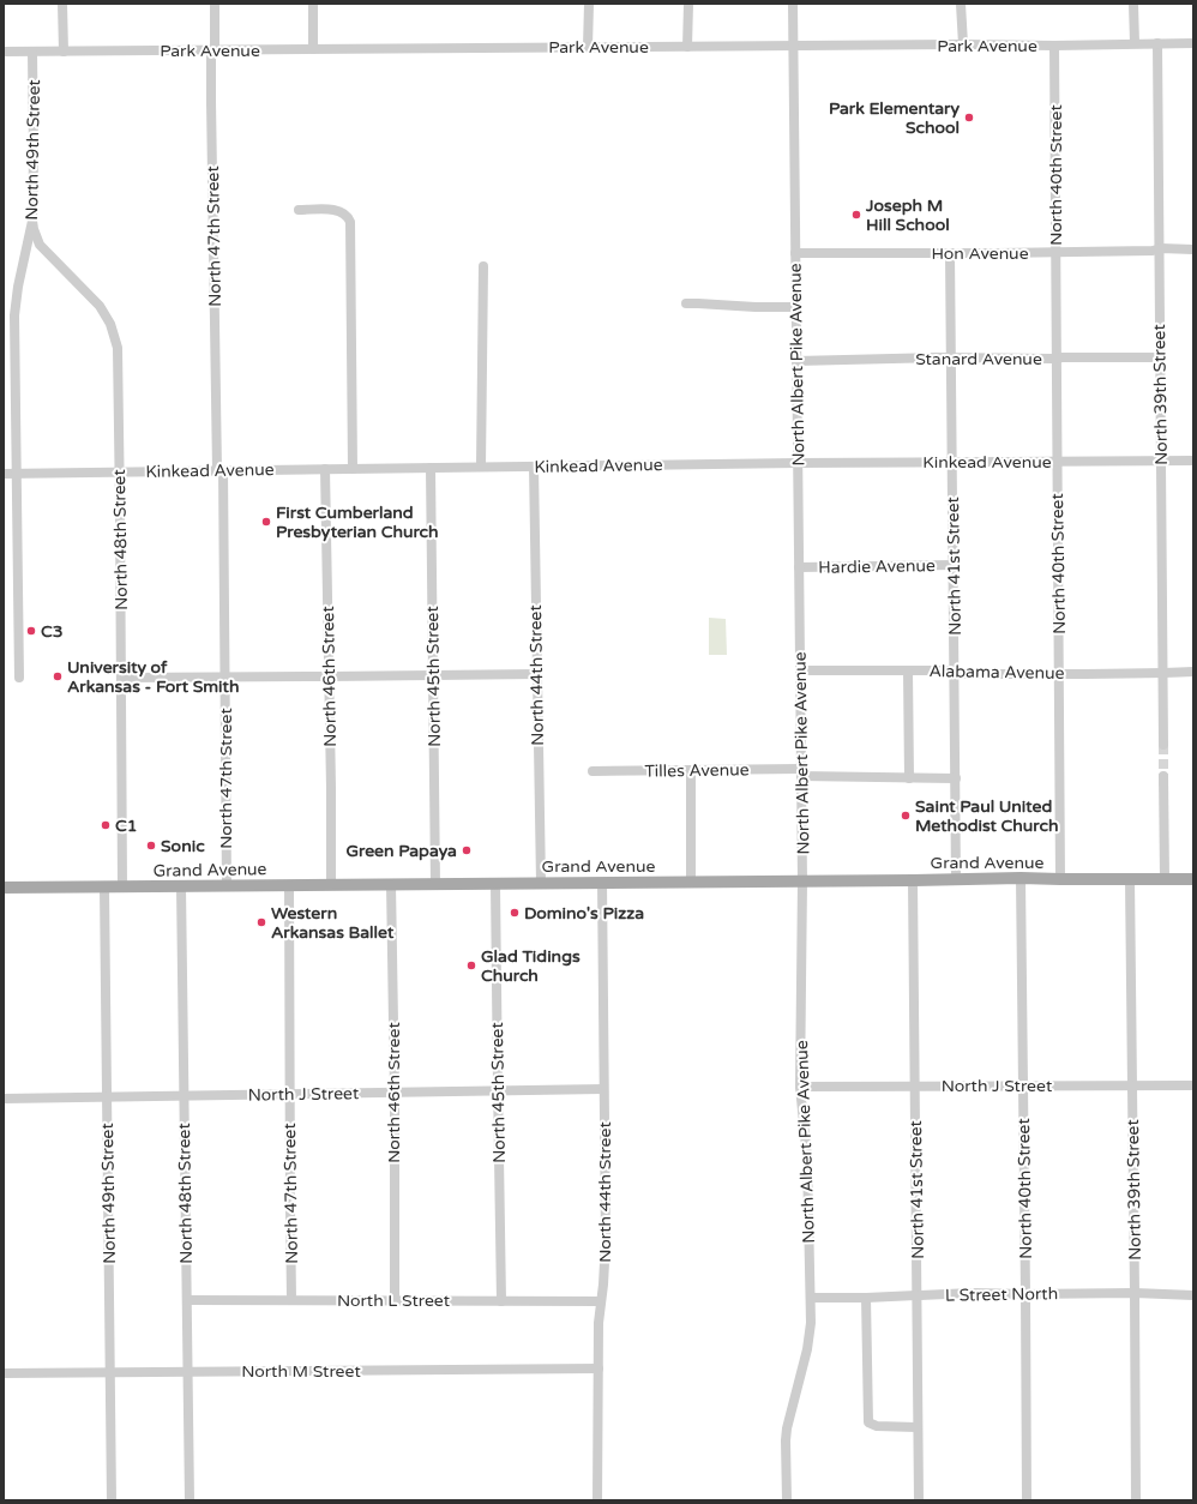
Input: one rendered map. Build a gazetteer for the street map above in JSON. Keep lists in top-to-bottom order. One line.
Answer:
{"streets":{"main road":["Grand Avenue"],"street":["Park Avenue","North 49th Street","North 40th Street","North 47th Street","Hon Avenue","Stanard Avenue","North Albert Pike Avenue","North 39th Street","Kinkead Avenue","North 48th Street","Hardie Avenue","North 41st Street","Alabama Avenue","North 44th Street","North 46th Street","North 45th Street","Tilles Avenue","North J Street","L Street North","North L Street","North M Street"]},"crossings":[["Park Avenue","North 49th Street"],["Park Avenue","North 40th Street"],["Park Avenue","North 47th Street"],["Park Avenue","North Albert Pike Avenue"],["Park Avenue","North 39th Street"],["North 49th Street","Kinkead Avenue"],["North 49th Street","North 48th Street"],["North 49th Street","Grand Avenue"],["North 49th Street","North J Street"],["North 49th Street","North M Street"],["North 40th Street","Hon Avenue"],["North 40th Street","Stanard Avenue"],["North 40th Street","Kinkead Avenue"],["North 40th Street","Alabama Avenue"],["North 40th Street","Grand Avenue"],["North 40th Street","North J Street"],["North 40th Street","L Street North"],["North 47th Street","Kinkead Avenue"],["North 47th Street","Grand Avenue"],["North 47th Street","North J Street"],["North 47th Street","North L Street"],["Hon Avenue","North Albert Pike Avenue"],["Hon Avenue","North 39th Street"],["Hon Avenue","North 41st Street"],["Stanard Avenue","North Albert Pike Avenue"],["Stanard Avenue","North 39th Street"],["Stanard Avenue","North 41st Street"],["North Albert Pike Avenue","Kinkead Avenue"],["North Albert Pike Avenue","Hardie Avenue"],["North Albert Pike Avenue","Alabama Avenue"],["North Albert Pike Avenue","Tilles Avenue"],["North Albert Pike Avenue","Grand Avenue"],["North Albert Pike Avenue","North J Street"],["North Albert Pike Avenue","L Street North"],["North 39th Street","Kinkead Avenue"],["North 39th Street","Alabama Avenue"],["North 39th Street","Grand Avenue"],["North 39th Street","North J Street"],["North 39th Street","L Street North"],["Kinkead Avenue","North 48th Street"],["Kinkead Avenue","North 41st Street"],["Kinkead Avenue","North 44th Street"],["Kinkead Avenue","North 46th Street"],["Kinkead Avenue","North 45th Street"],["North 48th Street","Grand Avenue"],["North 48th Street","North J Street"],["North 48th Street","North L Street"],["North 48th Street","North M Street"],["Hardie Avenue","North 41st Street"],["North 41st Street","Alabama Avenue"],["North 41st Street","Tilles Avenue"],["North 41st Street","Grand Avenue"],["North 41st Street","North J Street"],["North 41st Street","L Street North"],["North 44th Street","Grand Avenue"],["North 44th Street","North J Street"],["North 44th Street","North L Street"],["North 44th Street","North M Street"],["North 46th Street","Grand Avenue"],["North 46th Street","North J Street"],["North 46th Street","North L Street"],["North 45th Street","Grand Avenue"],["North 45th Street","North J Street"],["North 45th Street","North L Street"]],"places":["Park Elementary School","Joseph M Hill School","First Cumberland Presbyterian Church","C3","University of Arkansas - Fort Smith","Saint Paul United Methodist Church","C1","Sonic","Green Papaya","Domino's Pizza","Western Arkansas Ballet","Glad Tidings Church"]}
